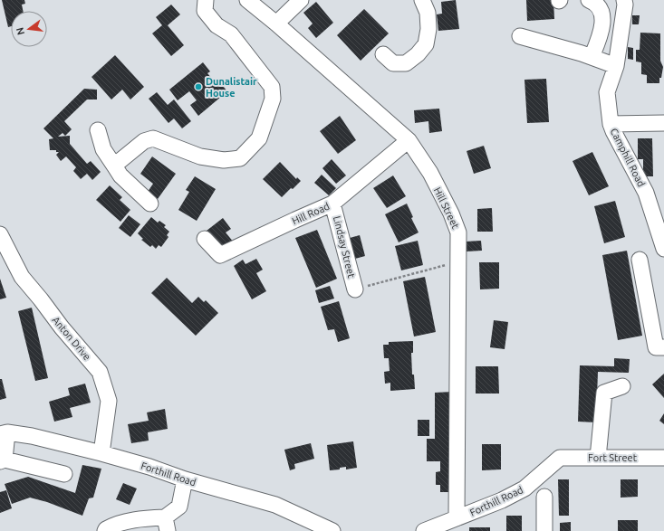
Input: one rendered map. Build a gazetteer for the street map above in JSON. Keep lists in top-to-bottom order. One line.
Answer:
{"streets":{"street":["Camphill Road","Hill Street","Hill Road","Lindsay Street","Anton Drive","Fort Street","Forthill Road"]},"crossings":[["Hill Street","Hill Road"],["Hill Street","Forthill Road"],["Hill Road","Lindsay Street"],["Anton Drive","Forthill Road"],["Fort Street","Forthill Road"]],"places":["Dunalistair House"],"north":"left"}
